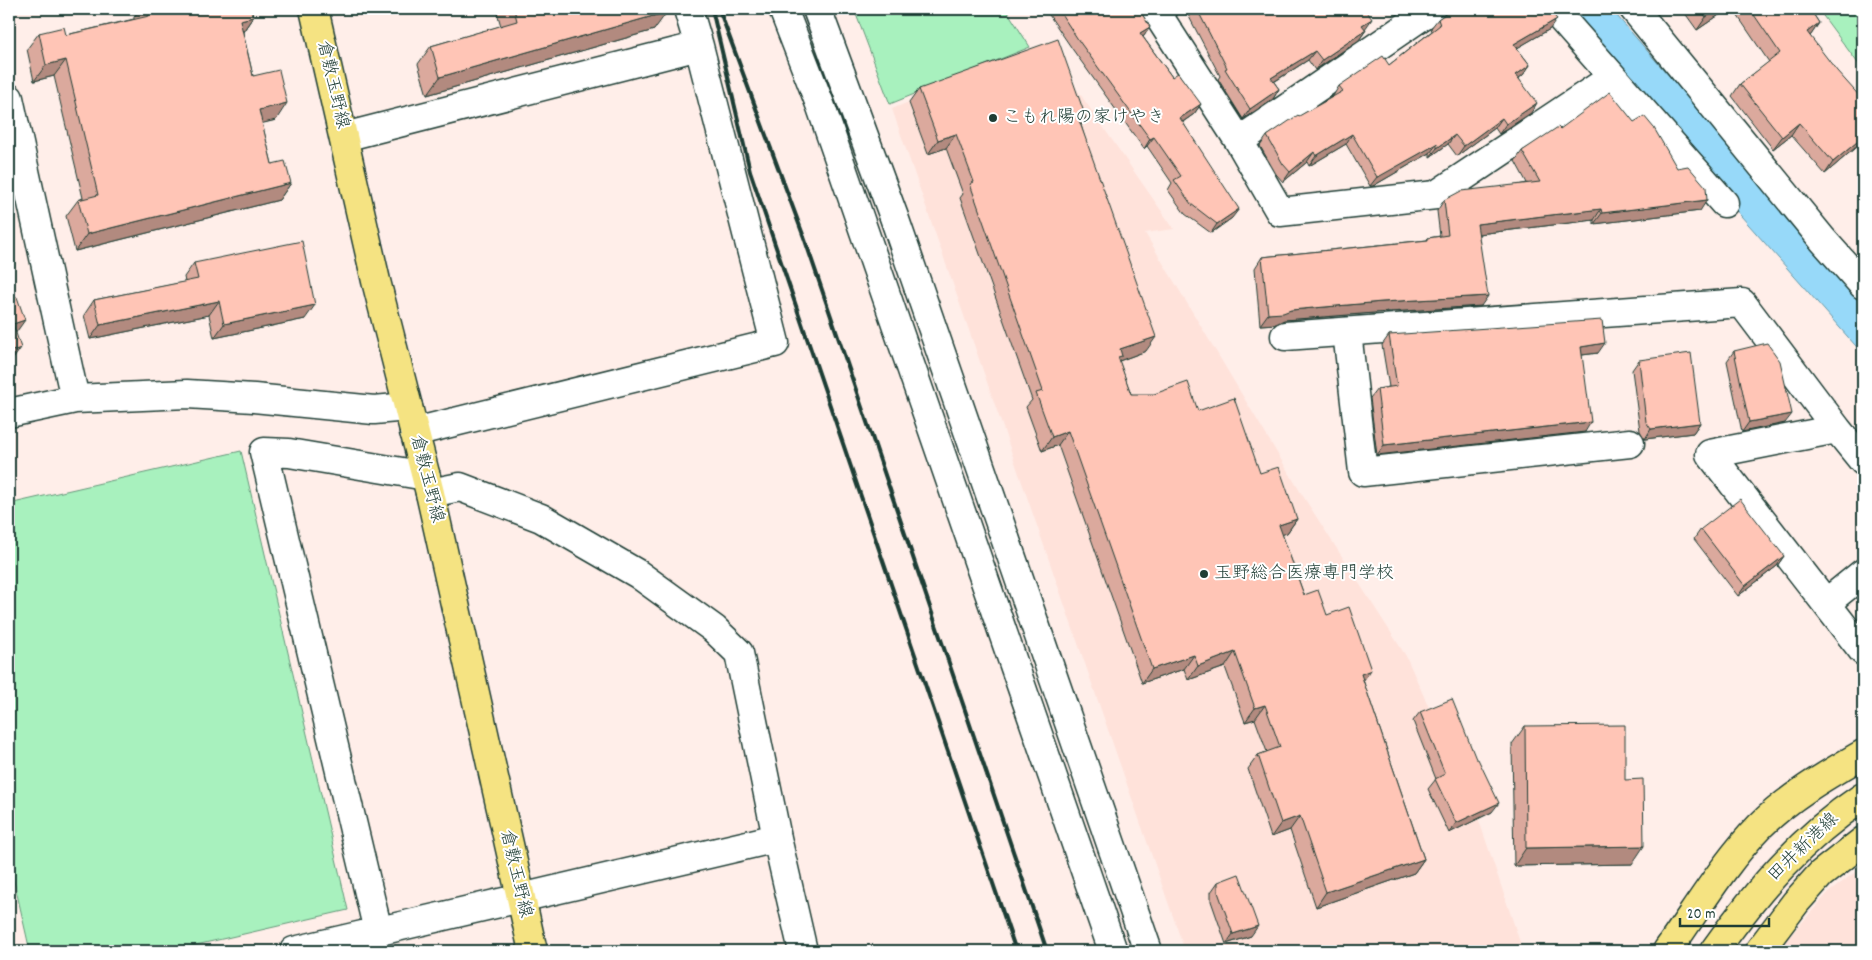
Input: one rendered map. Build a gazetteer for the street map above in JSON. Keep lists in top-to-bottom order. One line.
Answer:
{"streets":{"main road":["倉敷玉野線","田井新港線"]},"places":["こもれ陽の家けやき","玉野総合医療専門学校"],"scale_bar":"20 m"}
